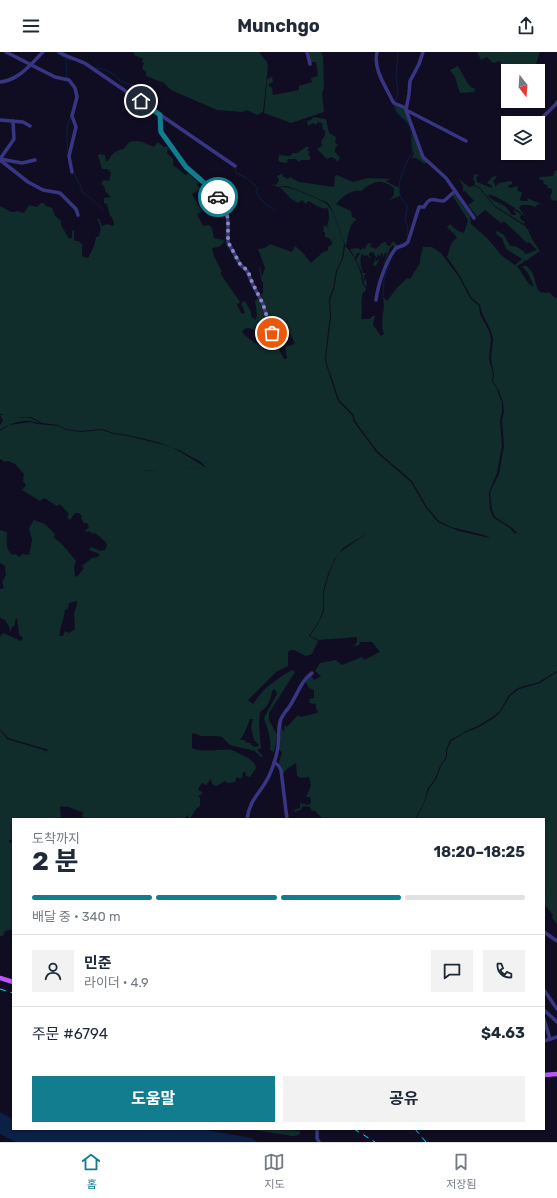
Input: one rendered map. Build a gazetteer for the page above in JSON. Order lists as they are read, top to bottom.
{
  "north": "bottom",
  "page": {
    "header": "Munchgo",
    "heading": ["2 분", "도착까지", "18:20–18:25"],
    "panel": [
      "민준",
      "라이더 · 4.9",
      "주문 #6794",
      "$4.63"
    ],
    "bar": "배달 중 · 340 m",
    "buttons": ["도움말", "공유"],
    "tabs": ["홈", "지도", "저장됨"]
  }
}
